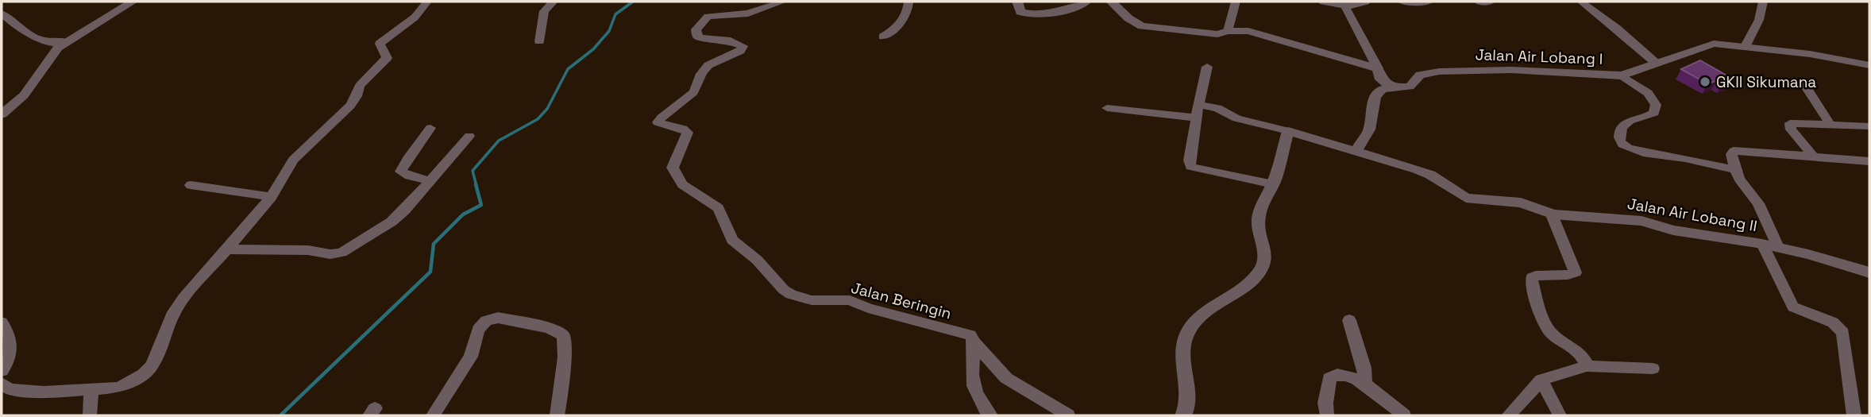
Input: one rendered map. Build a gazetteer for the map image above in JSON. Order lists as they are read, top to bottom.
{
  "streets": {
    "street": ["Jalan Air Lobang I", "Jalan Air Lobang II", "Jalan Beringin"]
  },
  "crossings": [
    ["Jalan Air Lobang I", "Jalan Air Lobang II"]
  ],
  "places": ["GKII Sikumana"]
}
